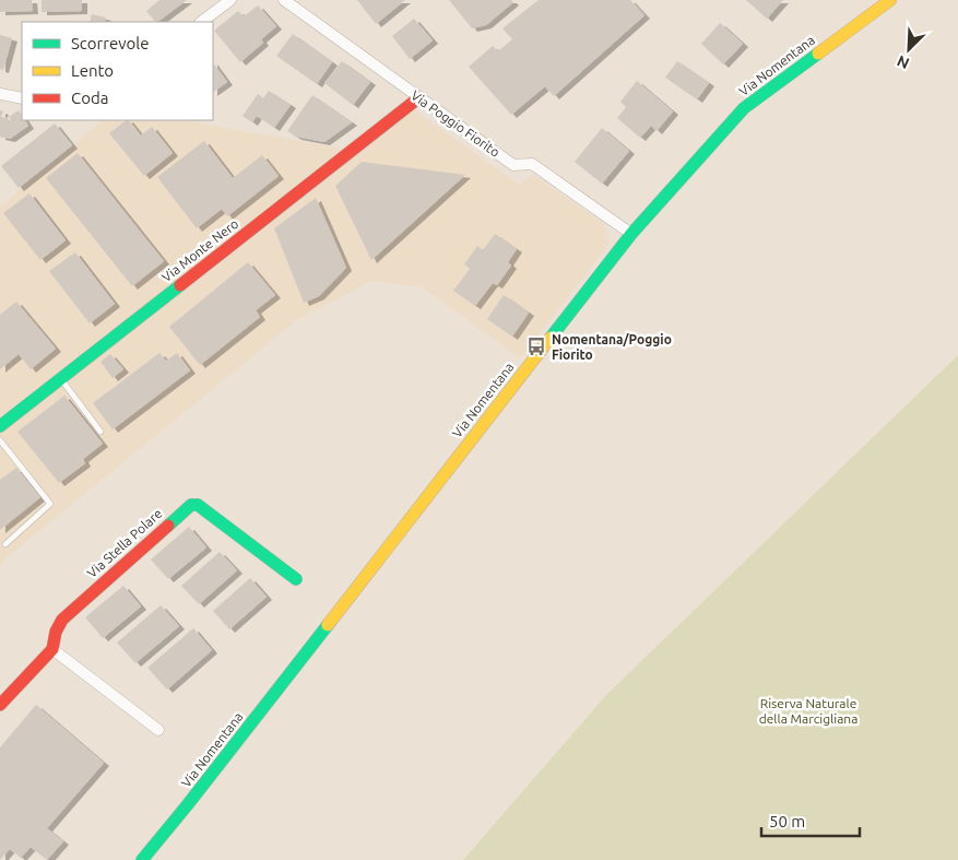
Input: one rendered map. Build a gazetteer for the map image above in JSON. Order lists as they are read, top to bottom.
{
  "streets": {
    "street": [
      "Via Nomentana",
      "Via Poggio Fiorito",
      "Via Monte Nero",
      "Via Stella Polare"
    ]
  },
  "crossings": [
    ["Via Nomentana", "Via Poggio Fiorito"],
    ["Via Poggio Fiorito", "Via Monte Nero"]
  ],
  "parks": ["Riserva Naturale della Marcigliana"],
  "places": {
    "bus stop": ["Nomentana/Poggio Fiorito"]
  },
  "legend": ["Scorrevole", "Lento", "Coda"],
  "scale_bar": "50 m",
  "north": "bottom left"
}
